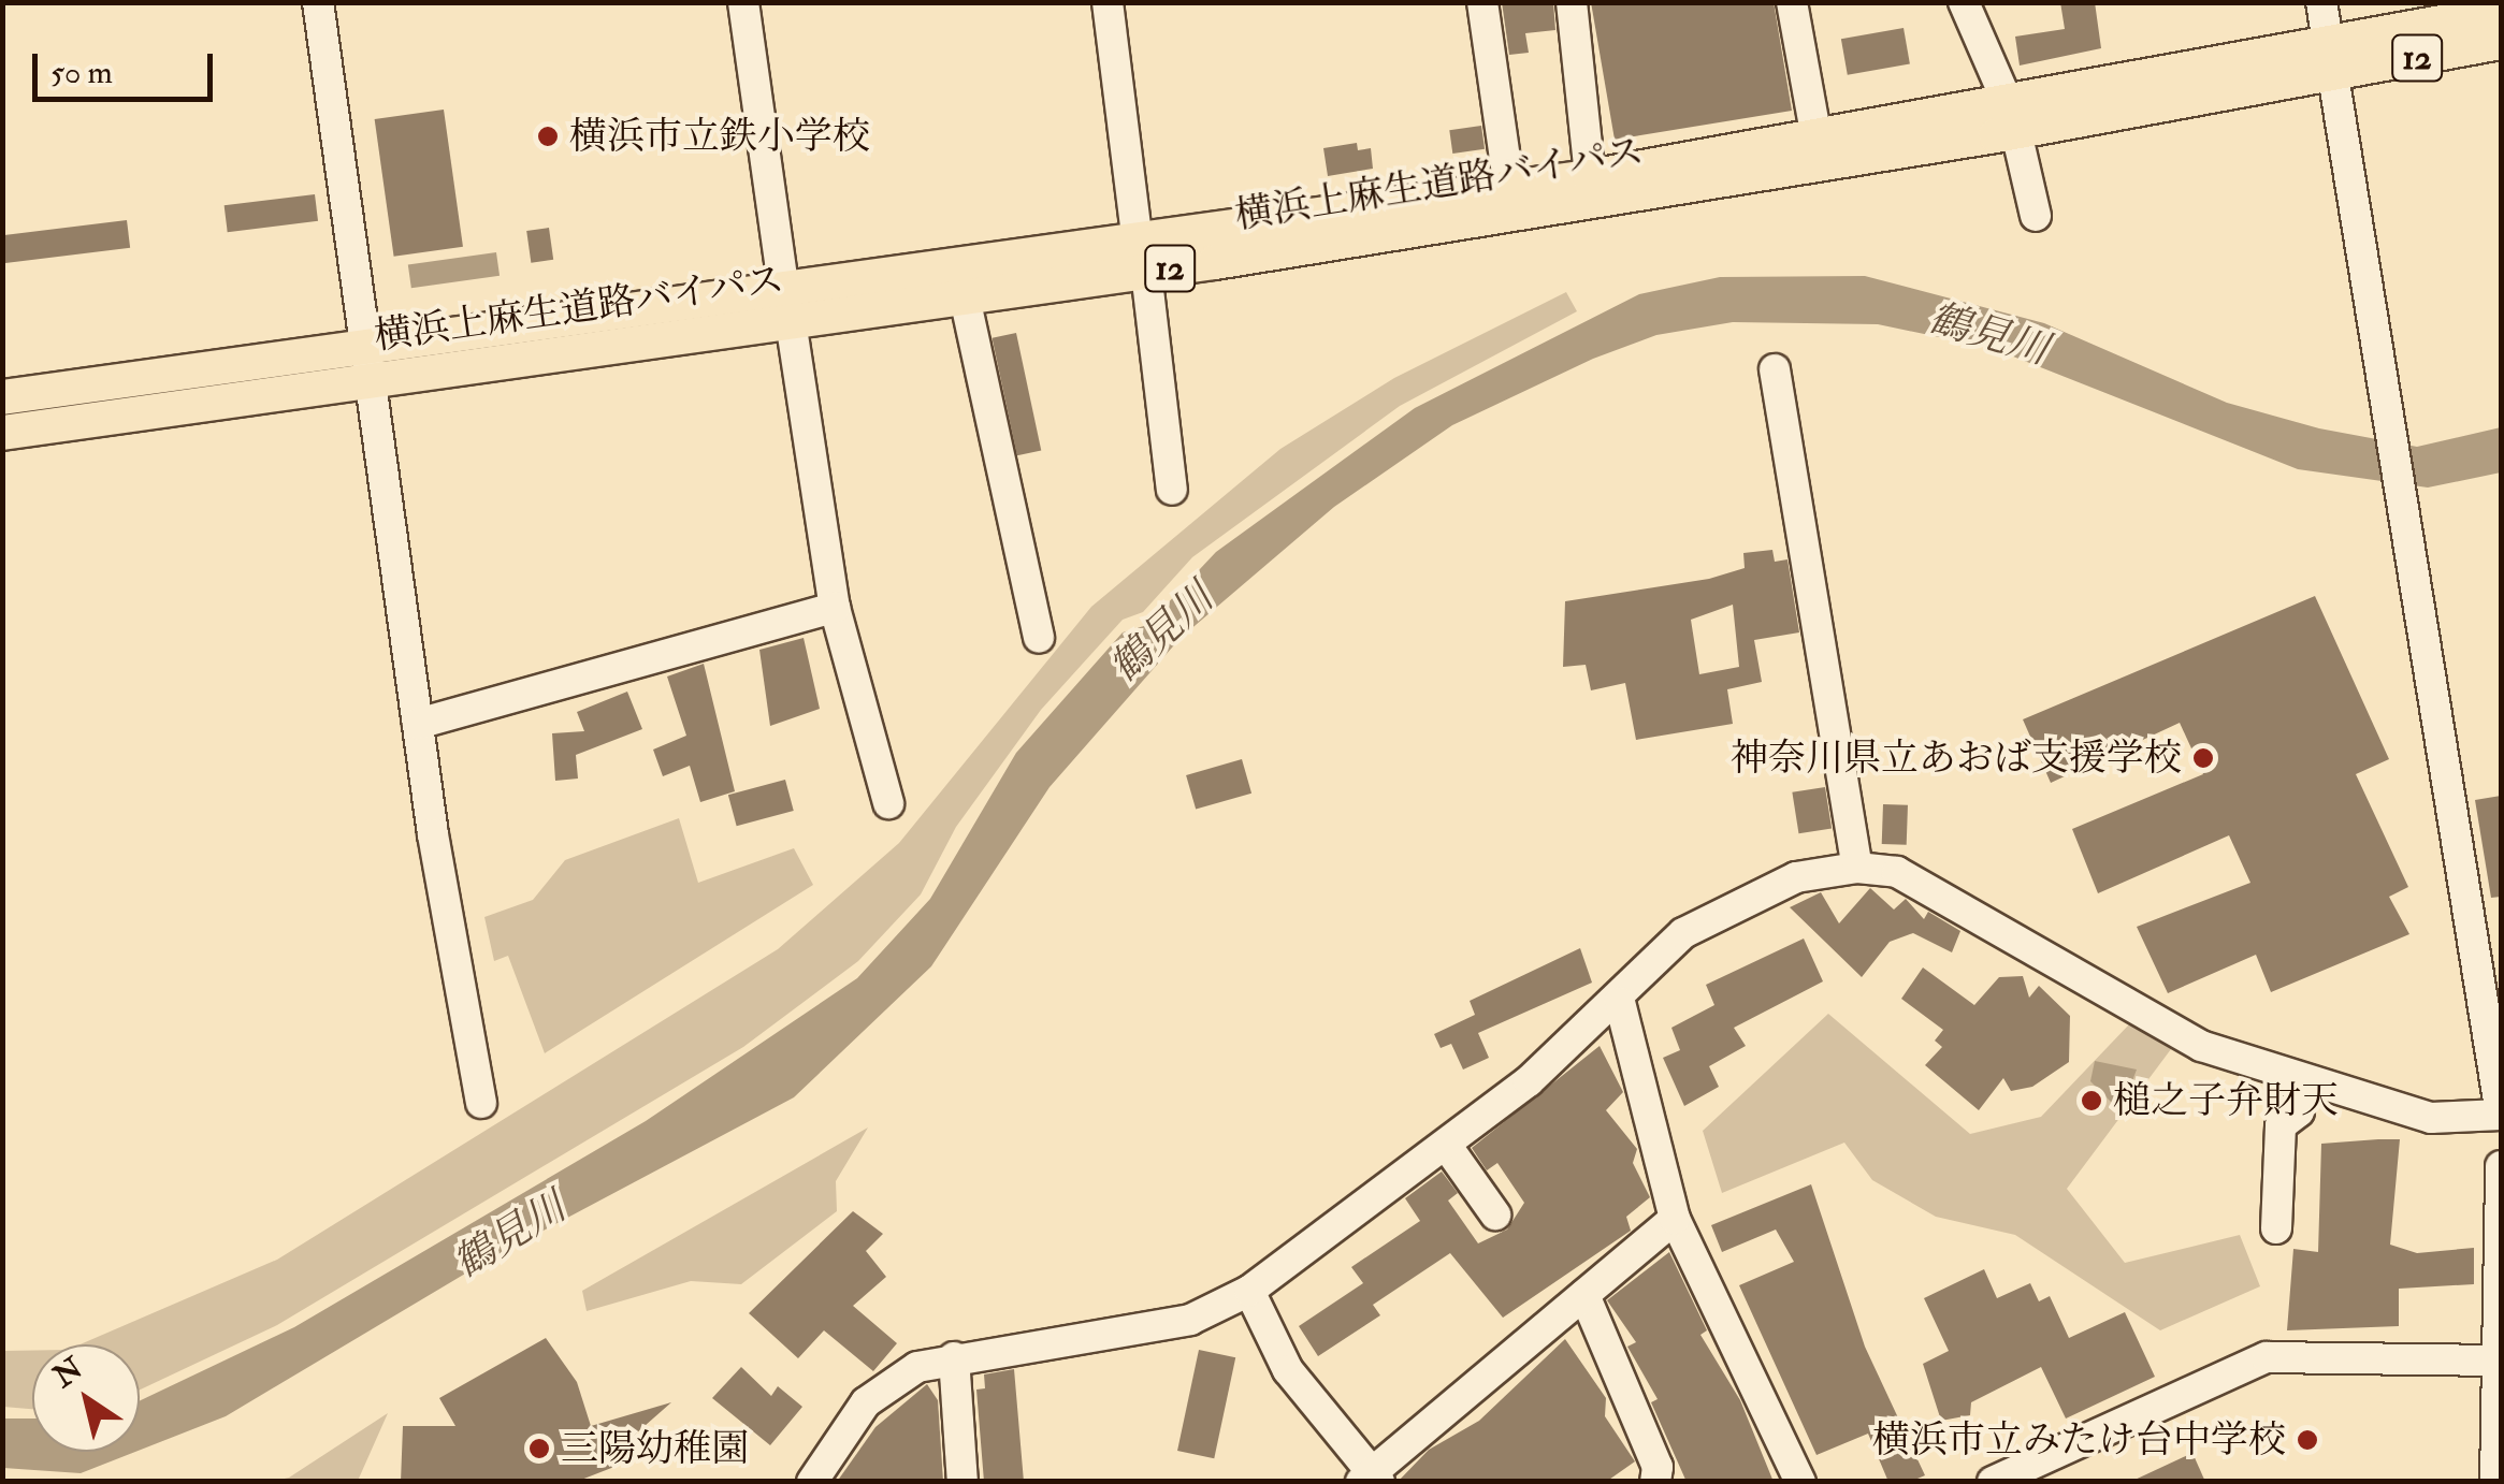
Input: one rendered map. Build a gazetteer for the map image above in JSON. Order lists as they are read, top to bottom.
{
  "streets": {
    "main road": ["12", "横浜上麻生道路バイパス"]
  },
  "water": ["鶴見川"],
  "places": [
    "横浜市立鉄小学校",
    "神奈川県立あおば支援学校",
    "槌之子弁財天",
    "横浜市立みたけ台中学校",
    "三陽幼稚園"
  ],
  "scale_bar": "50 m",
  "north": "top left"
}
